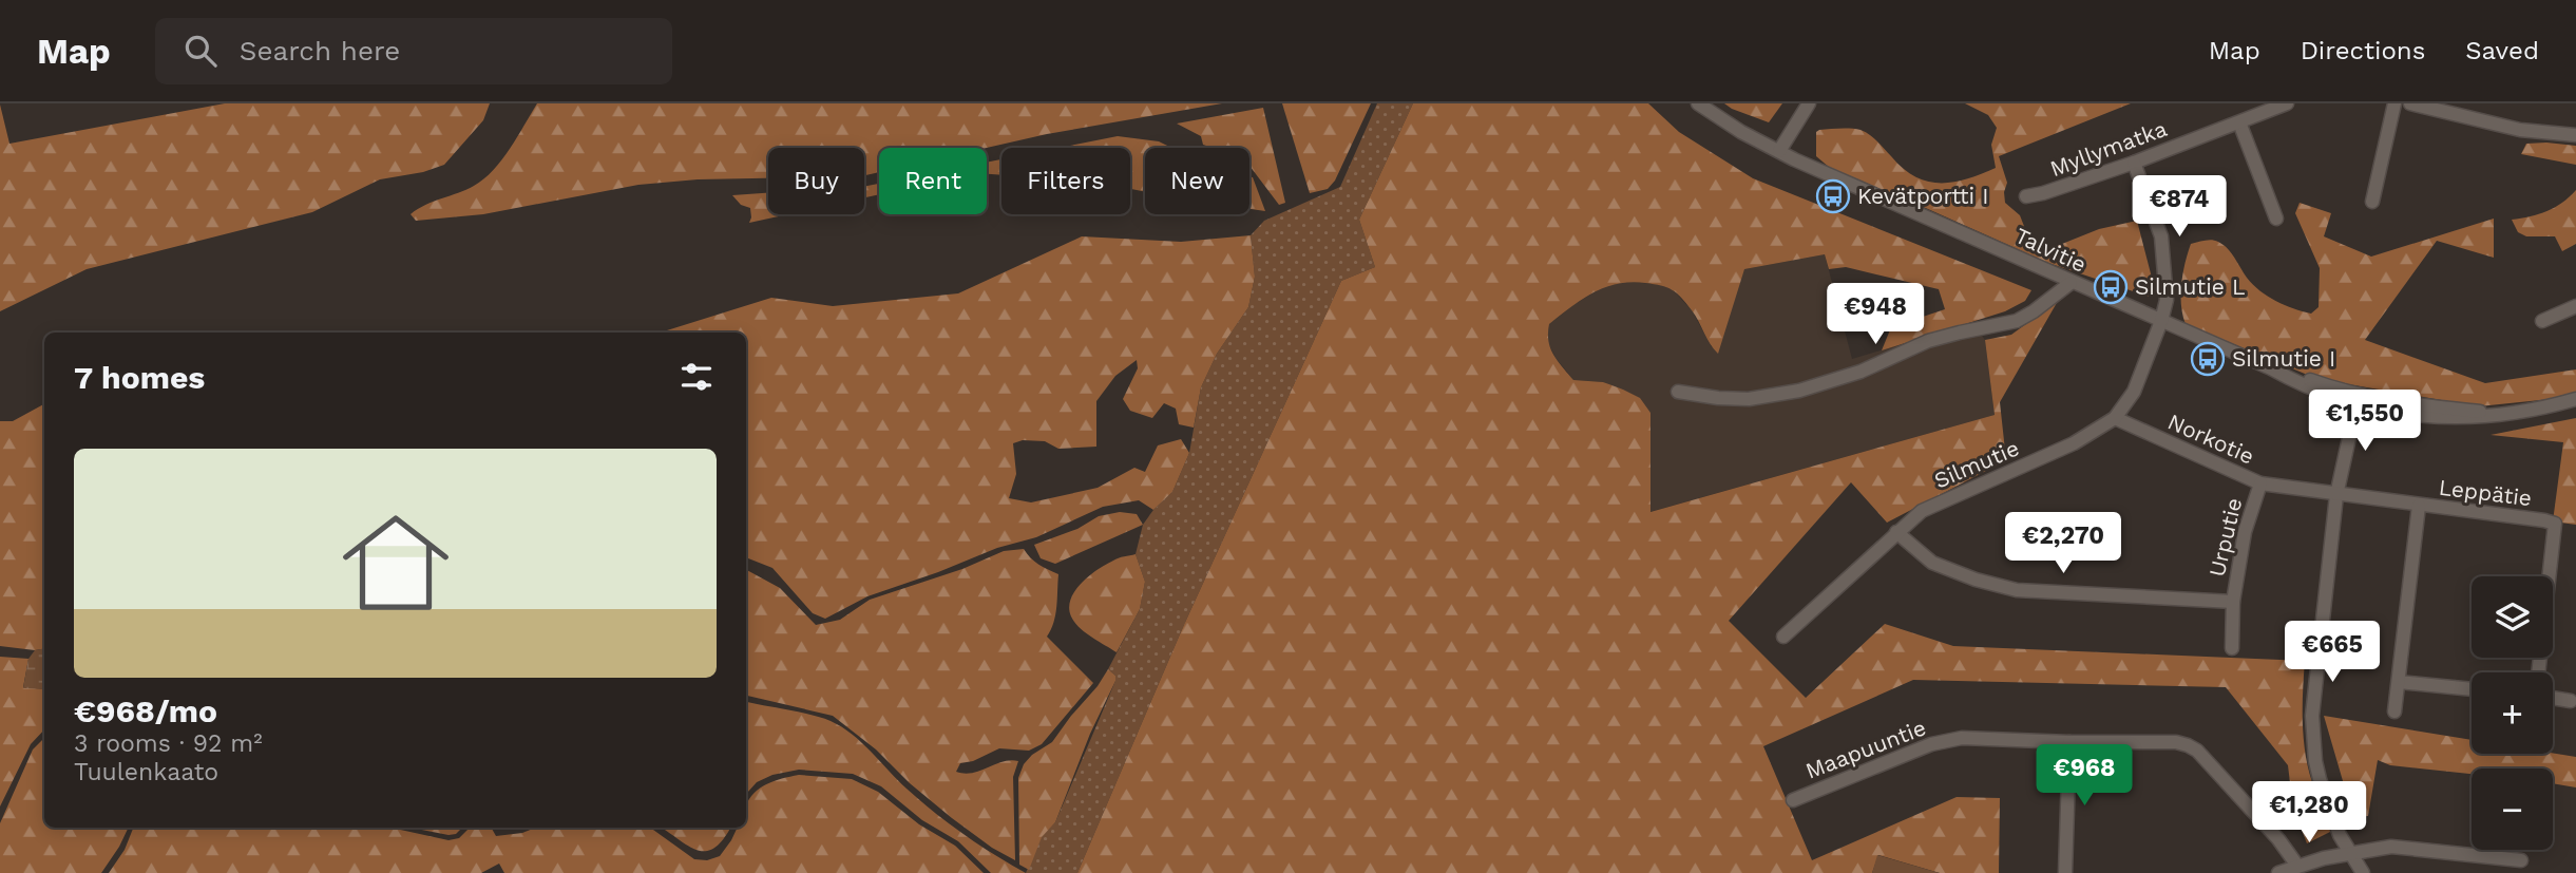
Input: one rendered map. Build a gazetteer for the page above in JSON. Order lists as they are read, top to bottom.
{
  "streets": {
    "street": [
      "Myllymatka",
      "Talvitie",
      "Norkotie",
      "Silmutie",
      "Leppätie",
      "Urputie",
      "Maapuuntie"
    ]
  },
  "crossings": [
    ["Myllymatka", "Silmutie"],
    ["Talvitie", "Silmutie"],
    ["Norkotie", "Silmutie"],
    ["Norkotie", "Leppätie"],
    ["Norkotie", "Urputie"],
    ["Silmutie", "Urputie"]
  ],
  "places": {
    "bus stop": ["Kevätportti I", "Silmutie L", "Silmutie I"]
  },
  "page": {
    "header": "Map",
    "search": "Search here",
    "nav": ["Map", "Directions", "Saved"],
    "chip": [
      "Buy",
      "Rent",
      "Filters",
      "New"
    ],
    "price": [
      "€874",
      "€948",
      "€1,550",
      "€2,270",
      "€665",
      "€968",
      "€1,280"
    ],
    "heading": "7 homes",
    "list": [
      {
        "name": "€968/mo",
        "note": "3 rooms · 92 m² · Tuulenkaato"
      }
    ],
    "map_buttons": ["+", "−"]
  }
}
